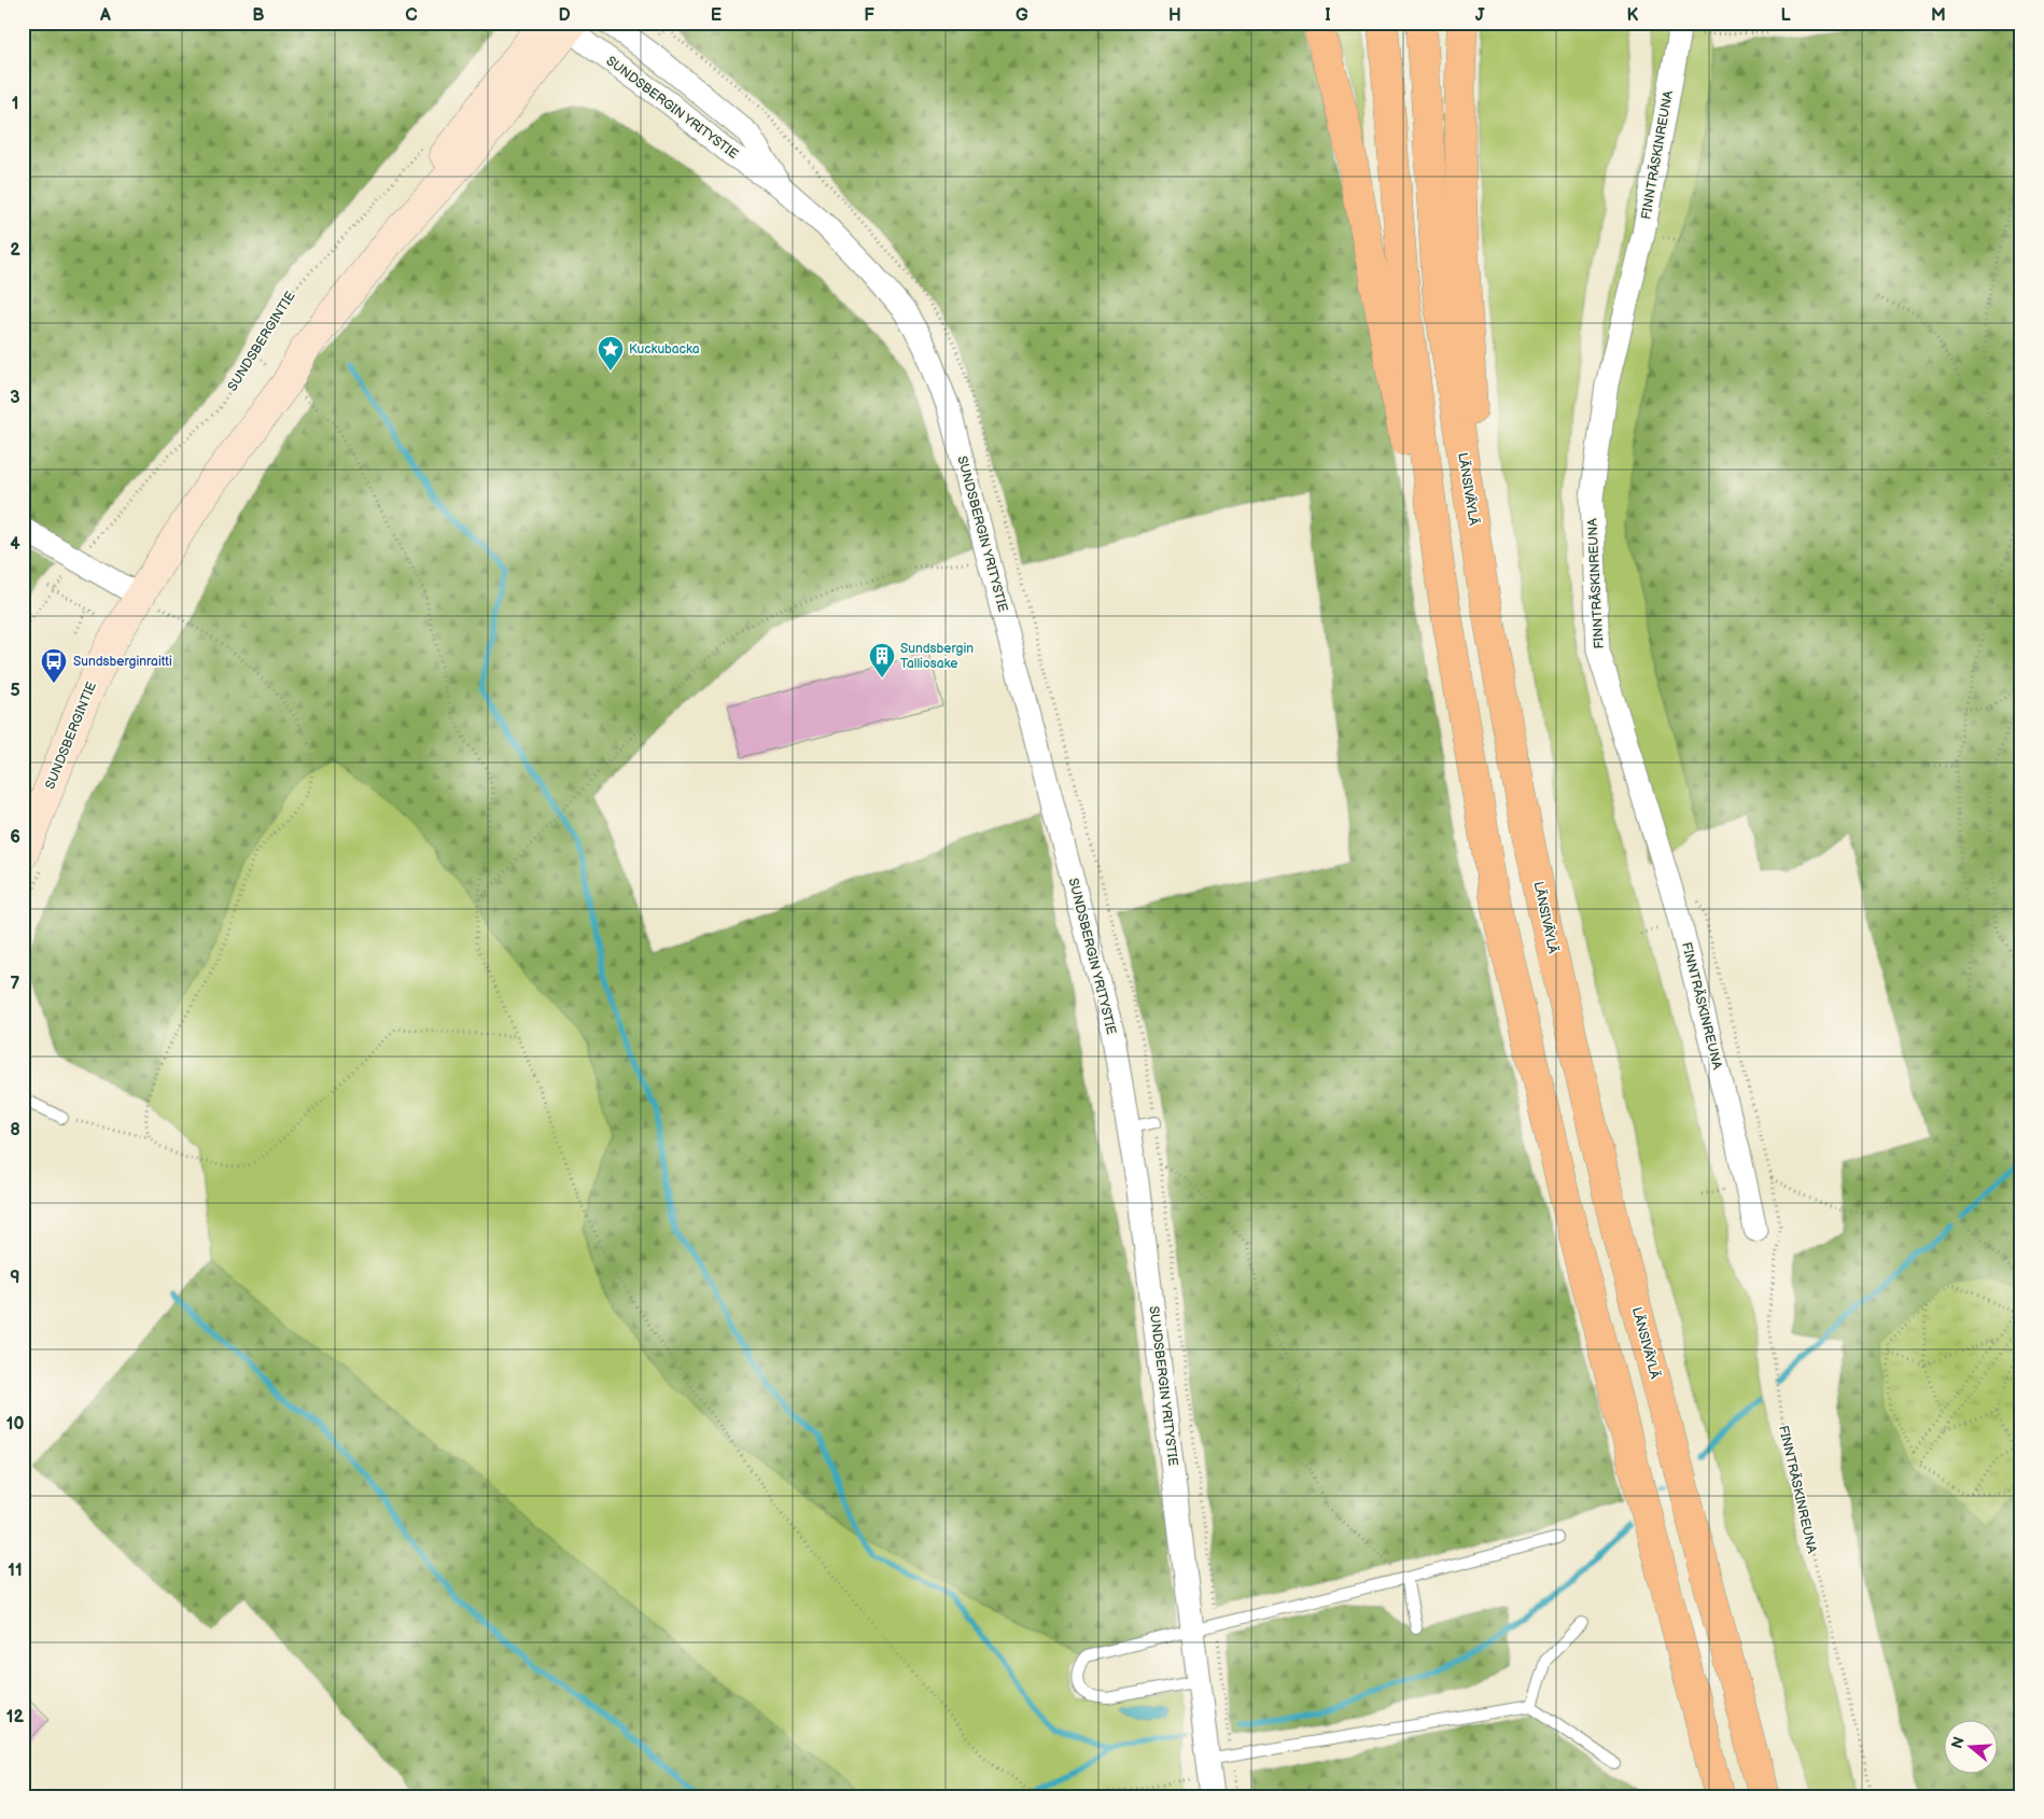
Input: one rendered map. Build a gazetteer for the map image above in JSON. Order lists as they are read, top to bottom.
{
  "streets": {
    "highway": ["LÄNSIVÄYLÄ"],
    "main road": ["SUNDSBERGINTIE"],
    "street": ["SUNDSBERGIN YRITYSTIE", "FINNTRÄSKINREUNA"]
  },
  "crossings": [
    ["SUNDSBERGIN YRITYSTIE", "SUNDSBERGINTIE"]
  ],
  "places": {
    "place": ["Kuckubacka"],
    "building": ["Sundsbergin Talliosake"],
    "bus stop": ["Sundsberginraitti"]
  },
  "north": "left",
  "grid": {
    "columns": [
      "A",
      "B",
      "C",
      "D",
      "E",
      "F",
      "G",
      "H",
      "I",
      "J",
      "K",
      "L",
      "M"
    ],
    "rows": [
      "1",
      "2",
      "3",
      "4",
      "5",
      "6",
      "7",
      "8",
      "9",
      "10",
      "11",
      "12"
    ]
  }
}
